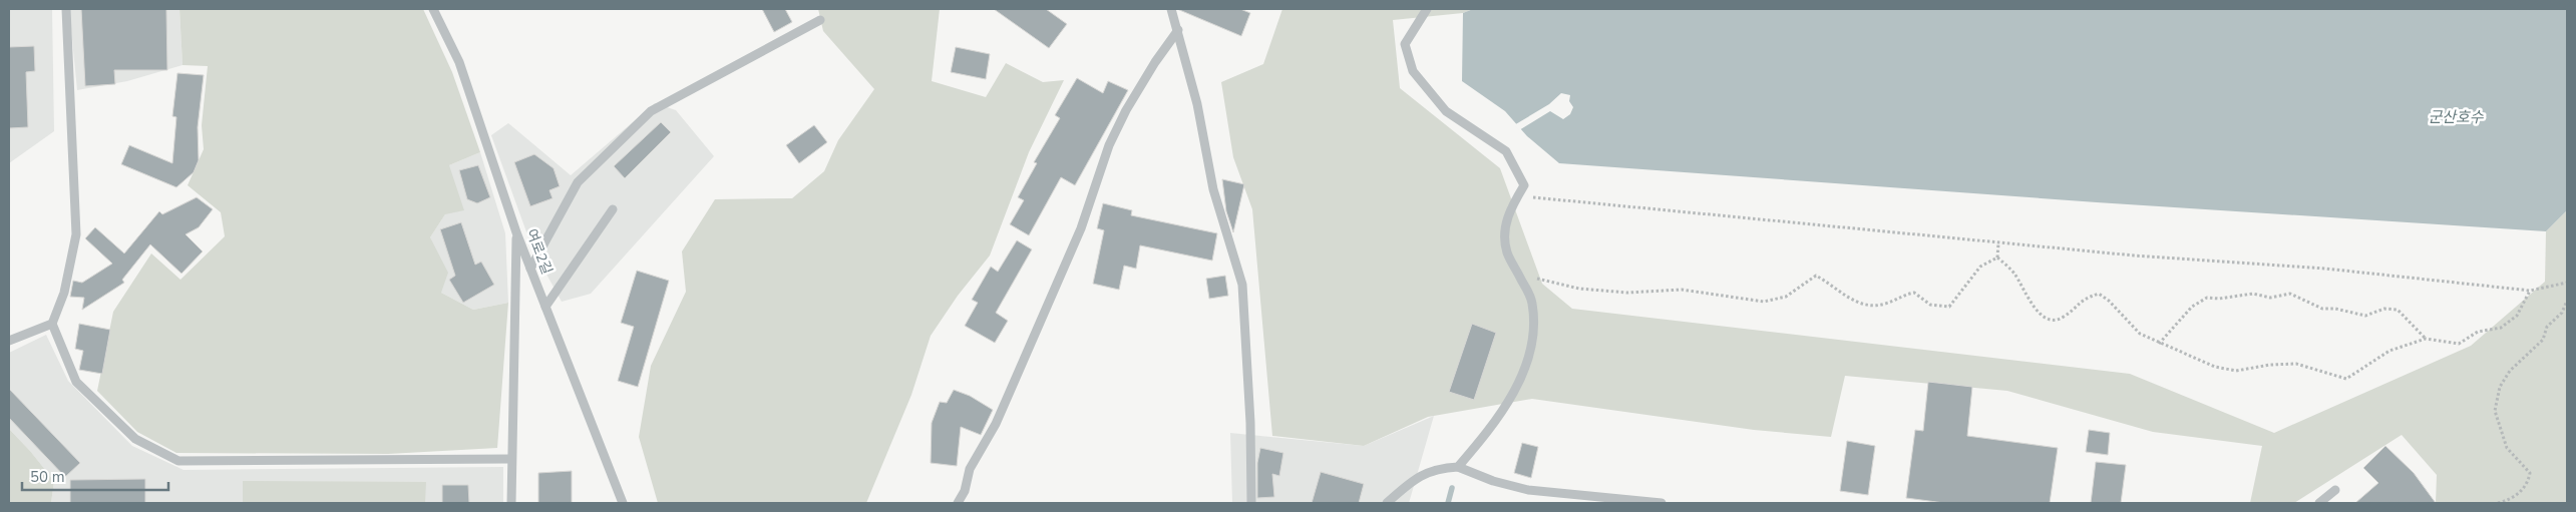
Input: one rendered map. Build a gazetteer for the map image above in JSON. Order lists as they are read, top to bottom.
{
  "streets": {
    "street": ["여로2길"]
  },
  "water": ["군산호수"],
  "scale_bar": "50 m"
}
